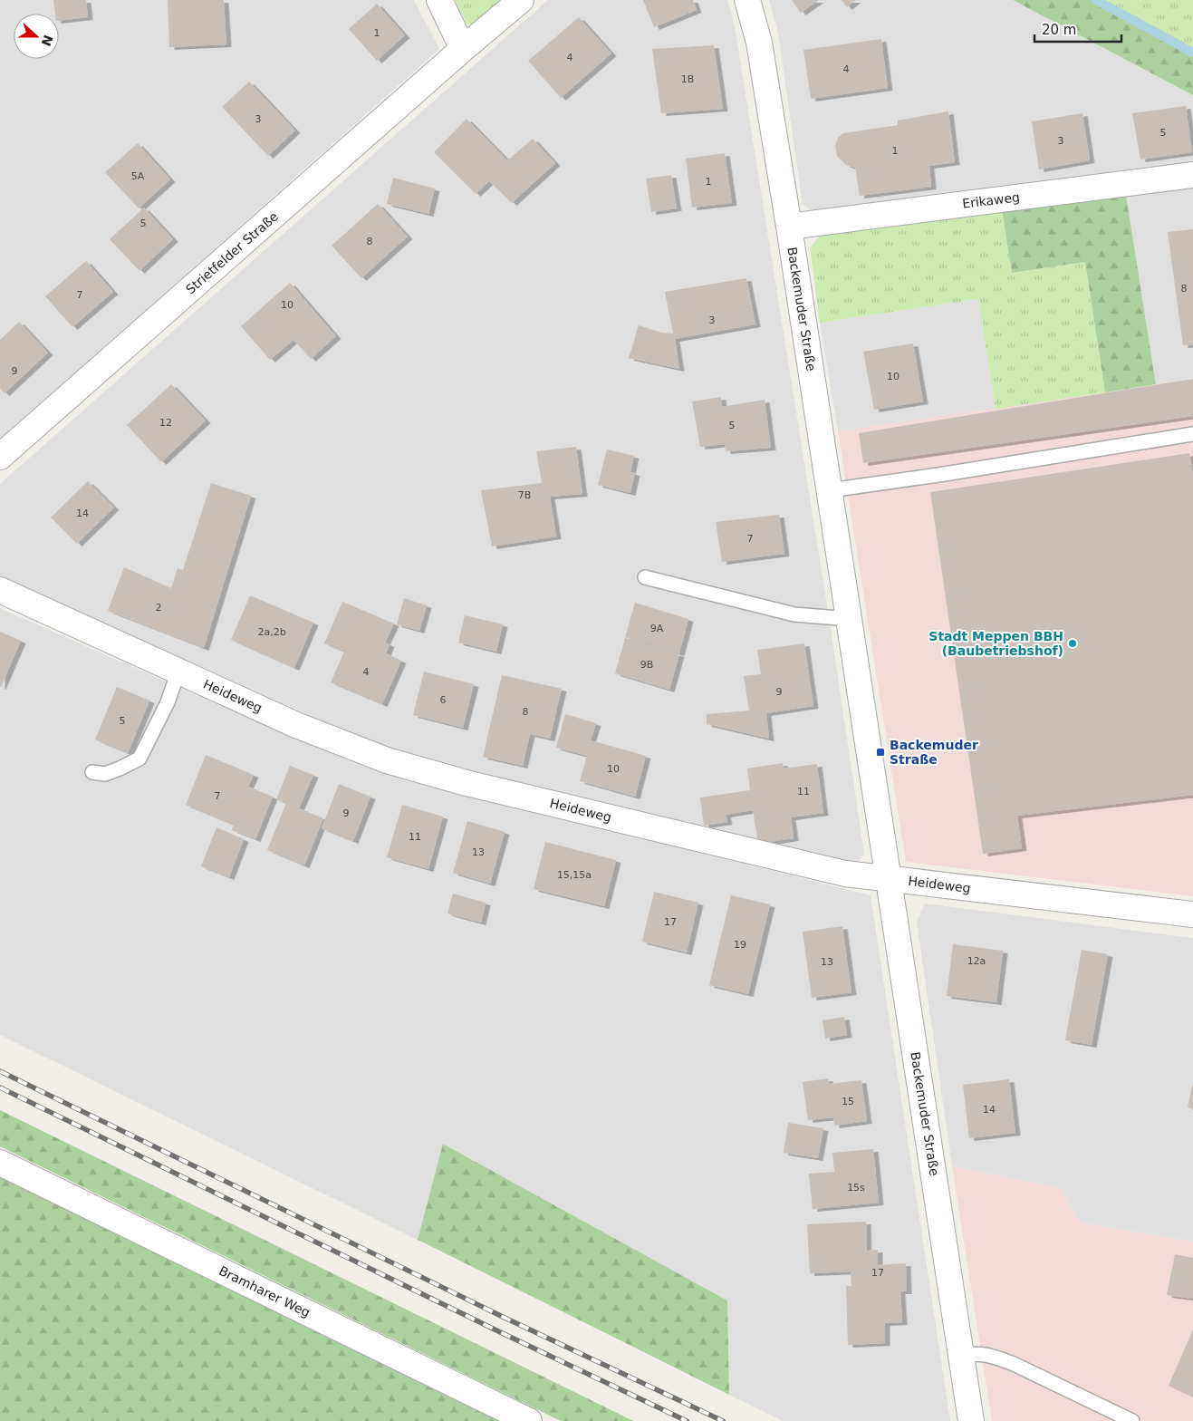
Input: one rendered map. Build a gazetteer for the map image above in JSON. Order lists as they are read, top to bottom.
{
  "streets": {
    "street": [
      "Erikaweg",
      "Strietfelder Straße",
      "Backemuder Straße",
      "Heideweg",
      "Bramharer Weg"
    ]
  },
  "crossings": [
    ["Erikaweg", "Backemuder Straße"],
    ["Backemuder Straße", "Heideweg"]
  ],
  "places": {
    "other": ["Stadt Meppen BBH (Baubetriebshof)"],
    "transit": ["Backemuder Straße"]
  },
  "house_numbers": [
    "1",
    "4",
    "4",
    "1B",
    "3",
    "5",
    "3",
    "1",
    "5A",
    "1",
    "5",
    "8",
    "8",
    "7",
    "10",
    "3",
    "9",
    "10",
    "12",
    "5",
    "7B",
    "14",
    "7",
    "2",
    "9A",
    "2a,2b",
    "9B",
    "4",
    "9",
    "6",
    "8",
    "5",
    "10",
    "11",
    "7",
    "9",
    "11",
    "13",
    "15,15a",
    "17",
    "19",
    "12a",
    "13",
    "15",
    "14",
    "15s",
    "17"
  ],
  "scale_bar": "20 m",
  "north": "right"
}
